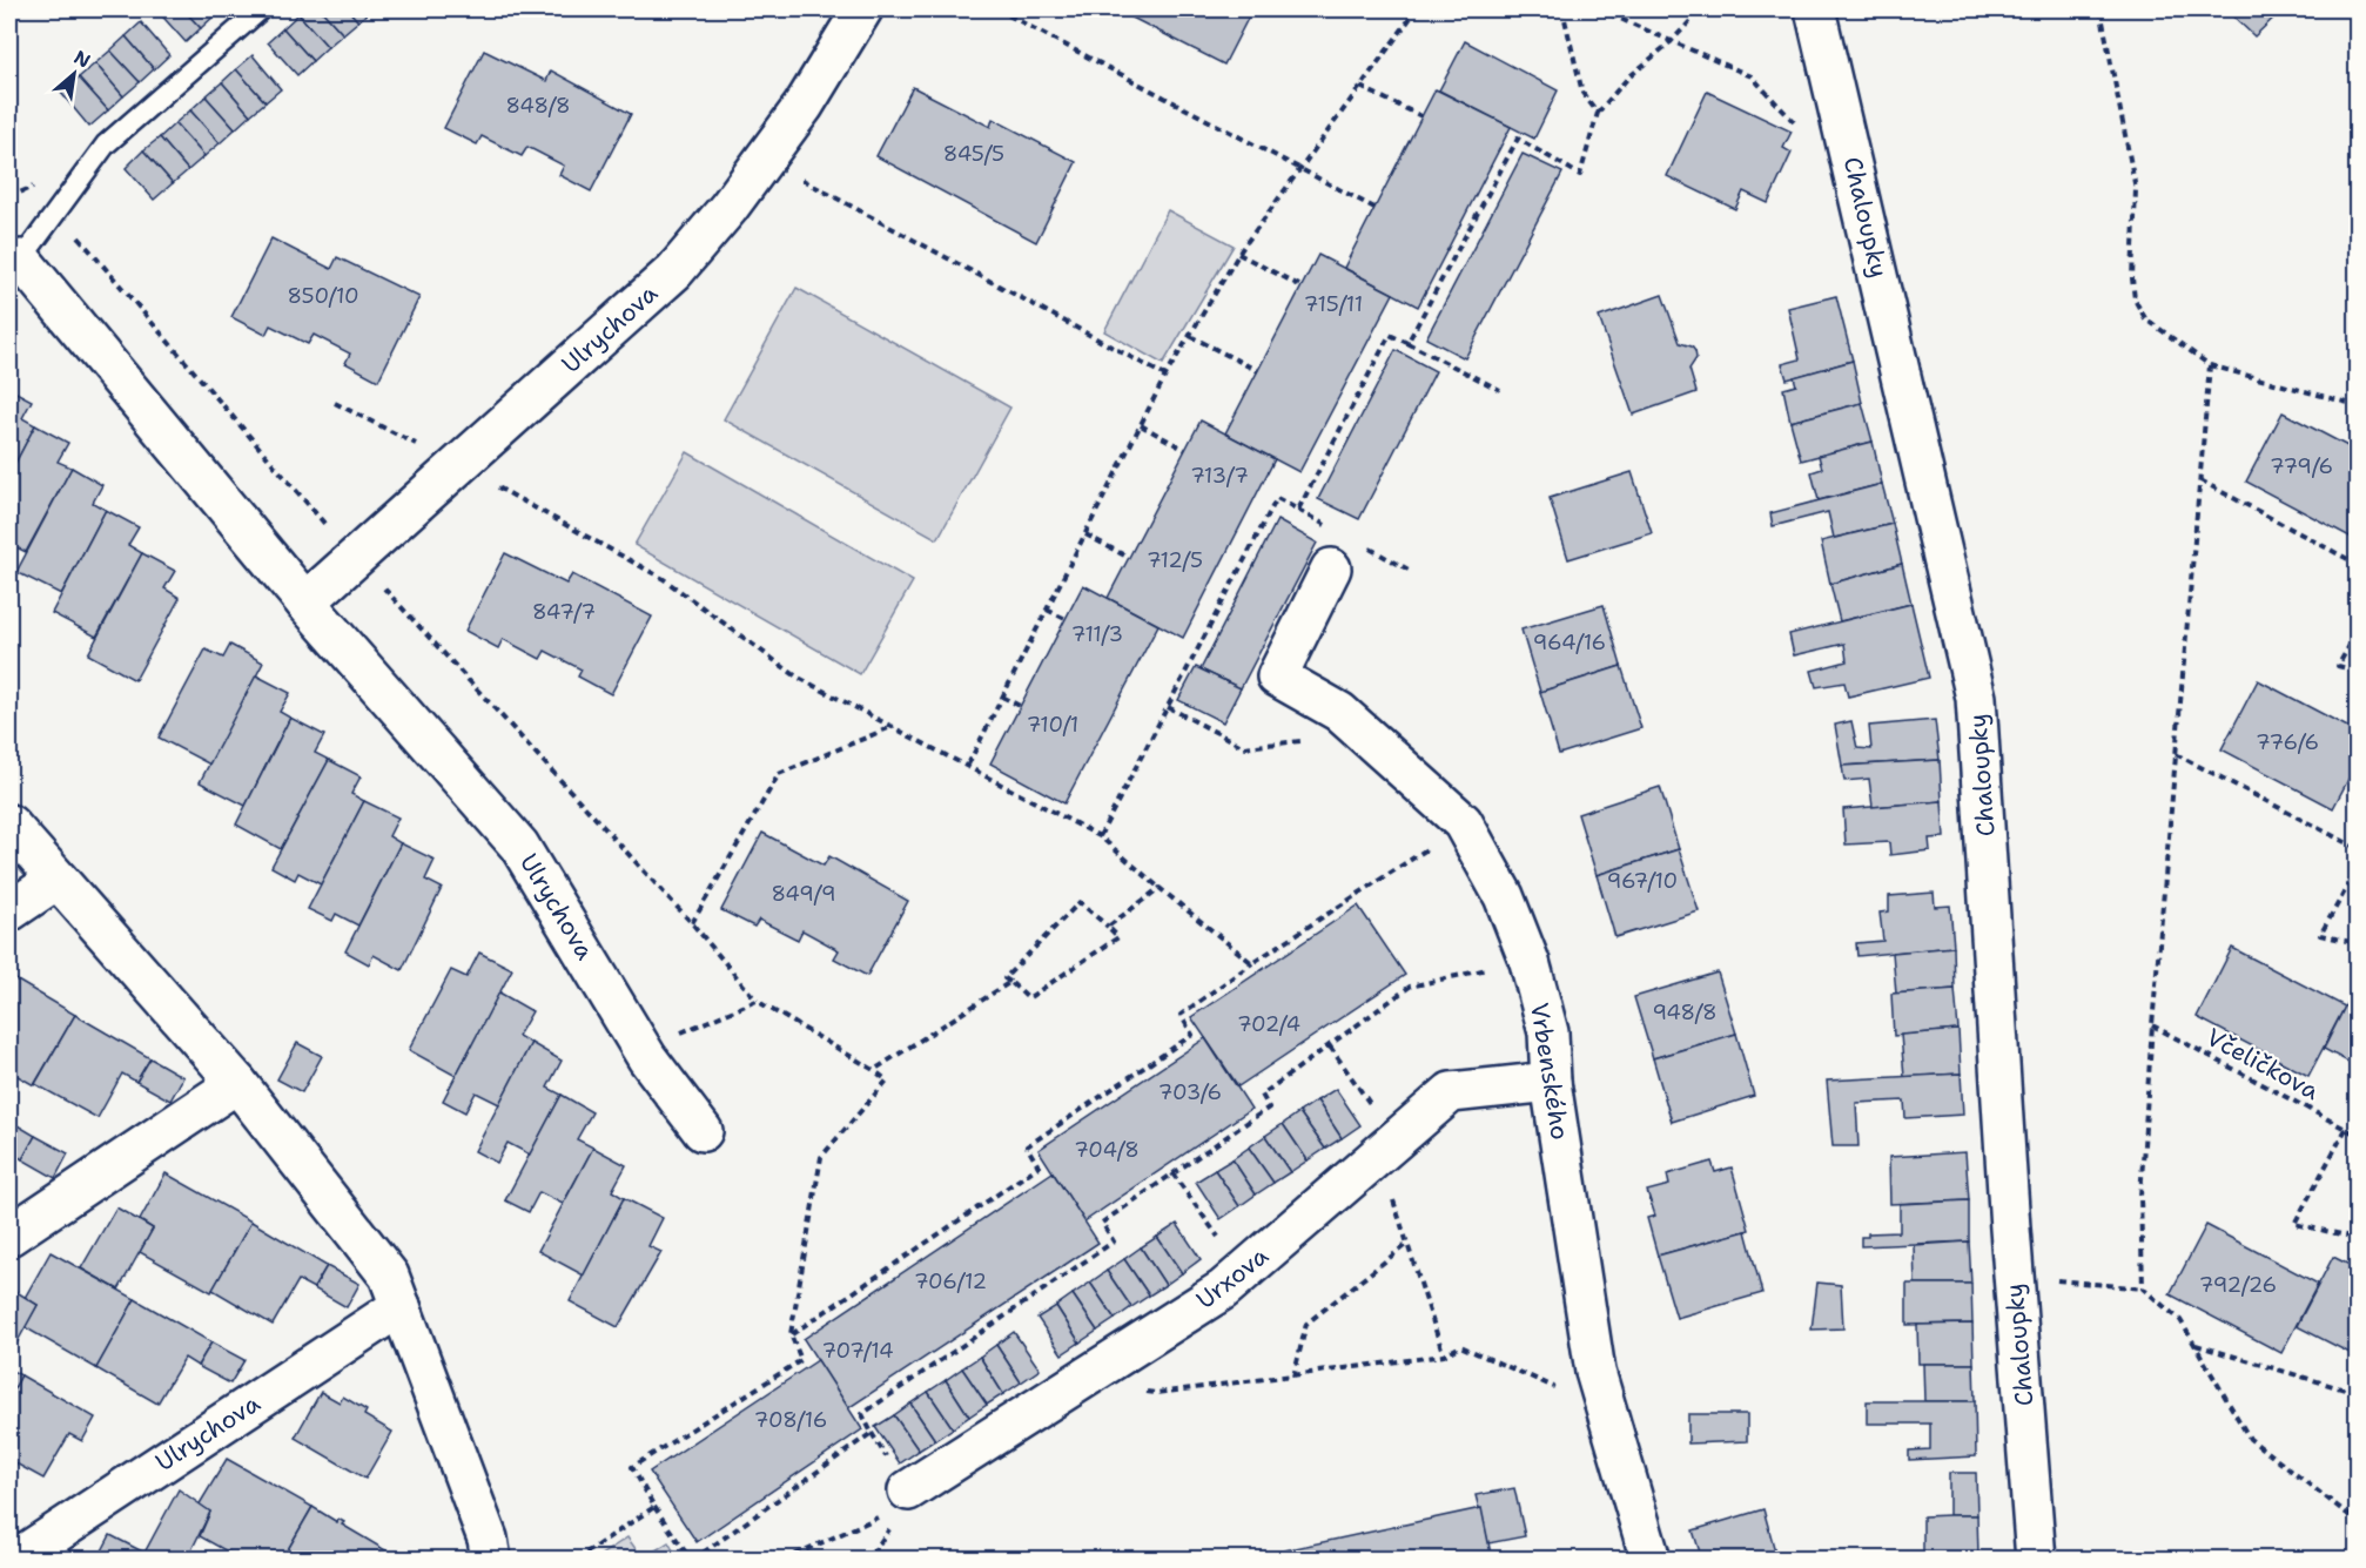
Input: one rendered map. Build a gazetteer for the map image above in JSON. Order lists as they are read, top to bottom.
{
  "streets": {
    "street": [
      "Chaloupky",
      "Ulrychova",
      "Vrbenského",
      "Urxova"
    ],
    "path": ["Včeličkova"]
  },
  "crossings": [
    ["Vrbenského", "Urxova"]
  ],
  "house_numbers": [
    "848/8",
    "845/5",
    "850/10",
    "715/11",
    "779/6",
    "713/7",
    "712/5",
    "847/7",
    "711/3",
    "964/16",
    "710/1",
    "776/6",
    "967/10",
    "849/9",
    "948/8",
    "702/4",
    "703/6",
    "704/8",
    "706/12",
    "792/26",
    "707/14",
    "708/16"
  ],
  "north": "top right"
}
